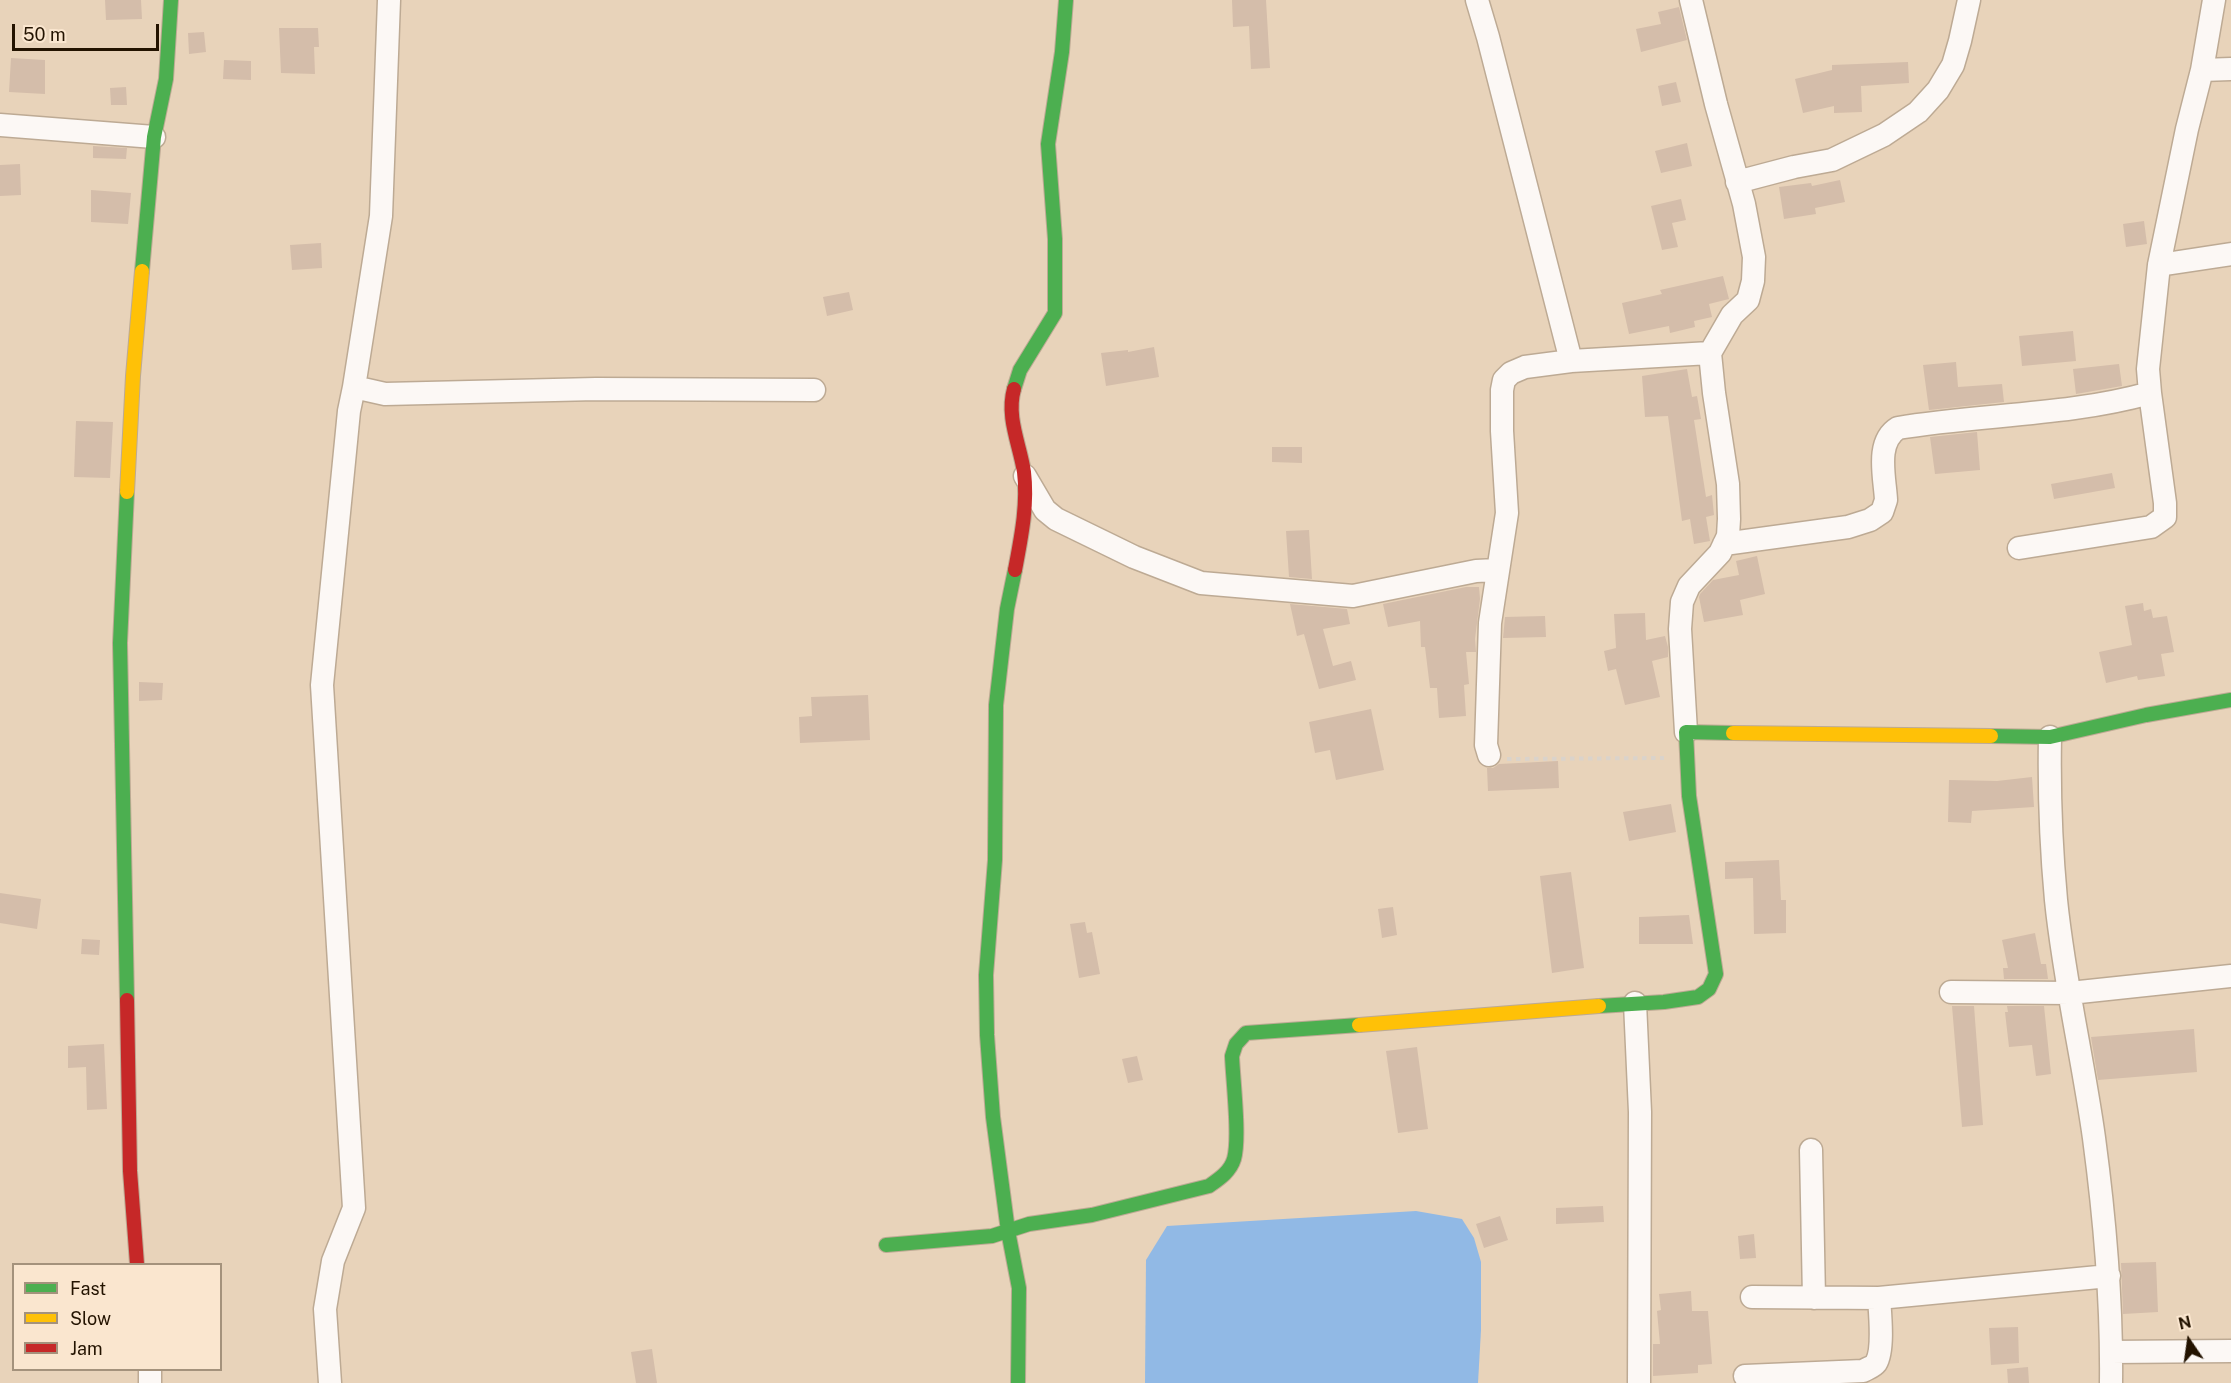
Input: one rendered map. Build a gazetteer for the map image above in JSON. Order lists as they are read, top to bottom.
{
  "legend": ["Fast", "Slow", "Jam"],
  "scale_bar": "50 m",
  "north": "top"
}
